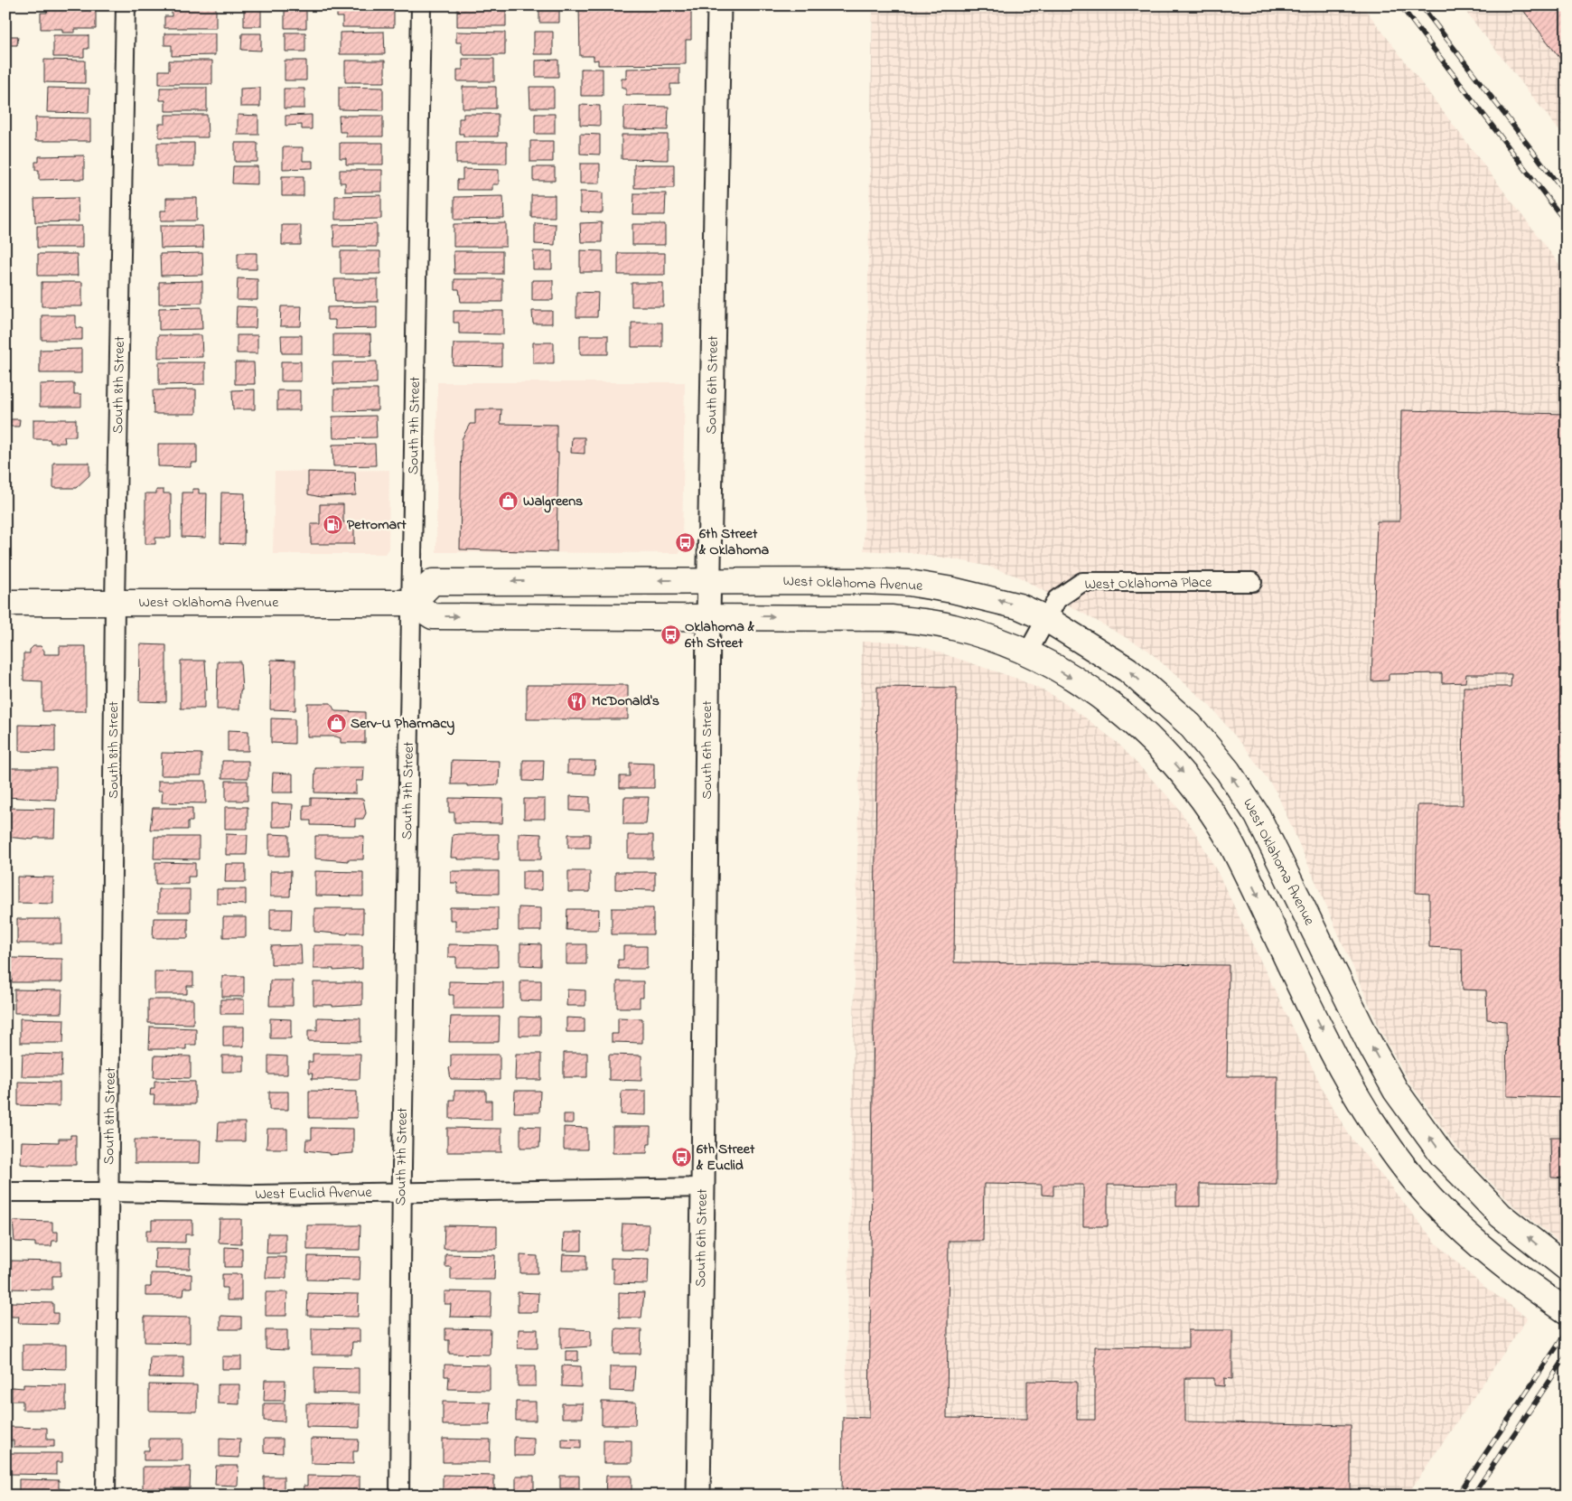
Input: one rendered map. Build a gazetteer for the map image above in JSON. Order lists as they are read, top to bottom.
{
  "streets": {
    "main road": ["West Oklahoma Avenue"],
    "street": [
      "South 8th Street",
      "South 6th Street",
      "South 7th Street",
      "West Oklahoma Place",
      "West Euclid Avenue"
    ]
  },
  "crossings": [
    ["South 8th Street", "West Oklahoma Avenue"],
    ["South 8th Street", "West Euclid Avenue"],
    ["South 6th Street", "West Oklahoma Avenue"],
    ["South 6th Street", "West Euclid Avenue"],
    ["South 7th Street", "West Oklahoma Avenue"],
    ["South 7th Street", "West Euclid Avenue"],
    ["West Oklahoma Avenue", "West Oklahoma Place"]
  ],
  "places": {
    "shop": ["Walgreens", "Serv-U Pharmacy"],
    "fuel station": ["Petromart"],
    "bus stop": ["6th Street & Oklahoma", "Oklahoma & 6th Street", "6th Street & Euclid"],
    "restaurant": ["McDonald's"]
  }
}
